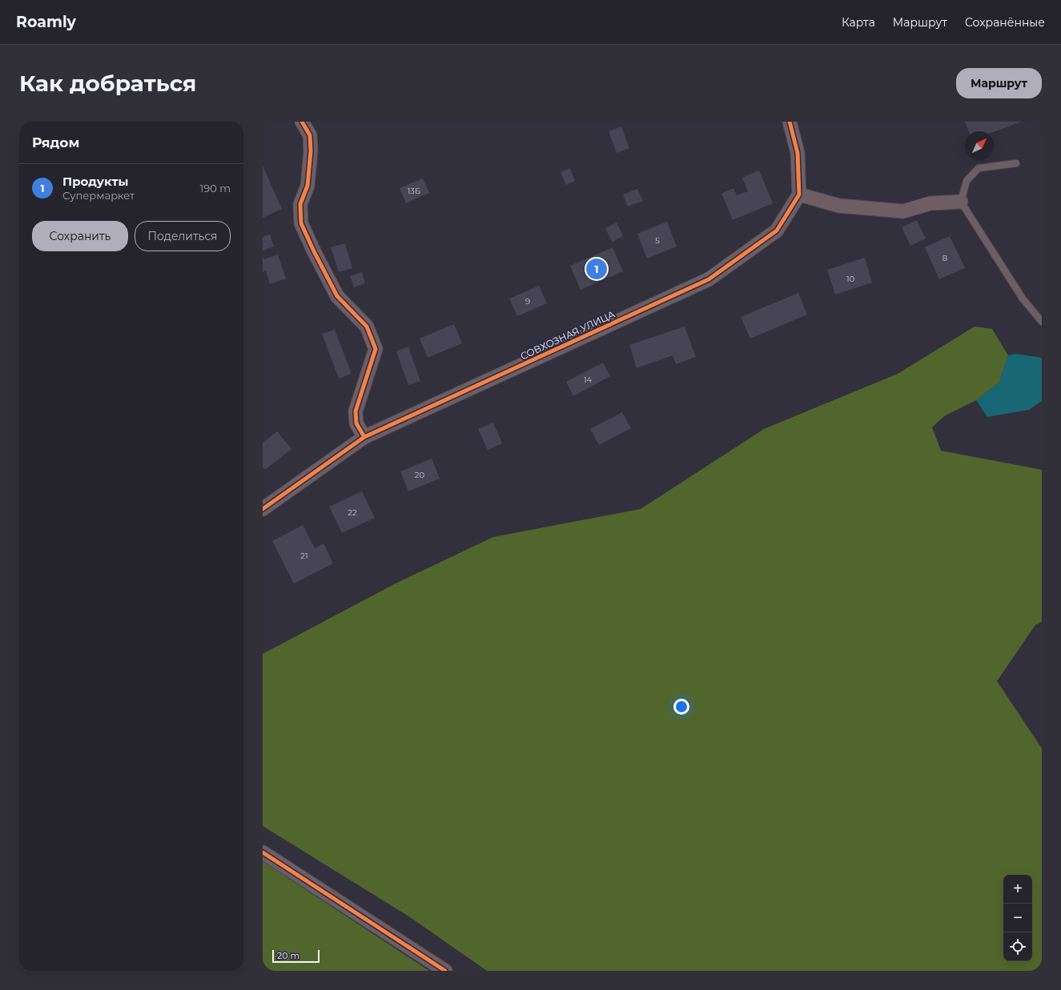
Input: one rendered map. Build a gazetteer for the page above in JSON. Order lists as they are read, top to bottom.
{
  "streets": {
    "street": ["СОВХОЗНАЯ УЛИЦА"]
  },
  "house_numbers": [
    "13Б",
    "5",
    "8",
    "10",
    "9",
    "14",
    "20",
    "22",
    "21"
  ],
  "scale_bar": "20 m",
  "north": "top right",
  "page": {
    "header": "Roamly",
    "nav": ["Карта", "Маршрут", "Сохранённые"],
    "buttons": [
      "Маршрут",
      ["Сохранить", "Поделиться"]
    ],
    "title": "Как добраться",
    "heading": "Рядом",
    "list": [
      {
        "mark": "1",
        "name": "Продукты",
        "note": "Супермаркет",
        "value": "190 m"
      }
    ],
    "pins": "1",
    "map_buttons": ["+", "−"],
    "scale": "20 m"
  }
}
